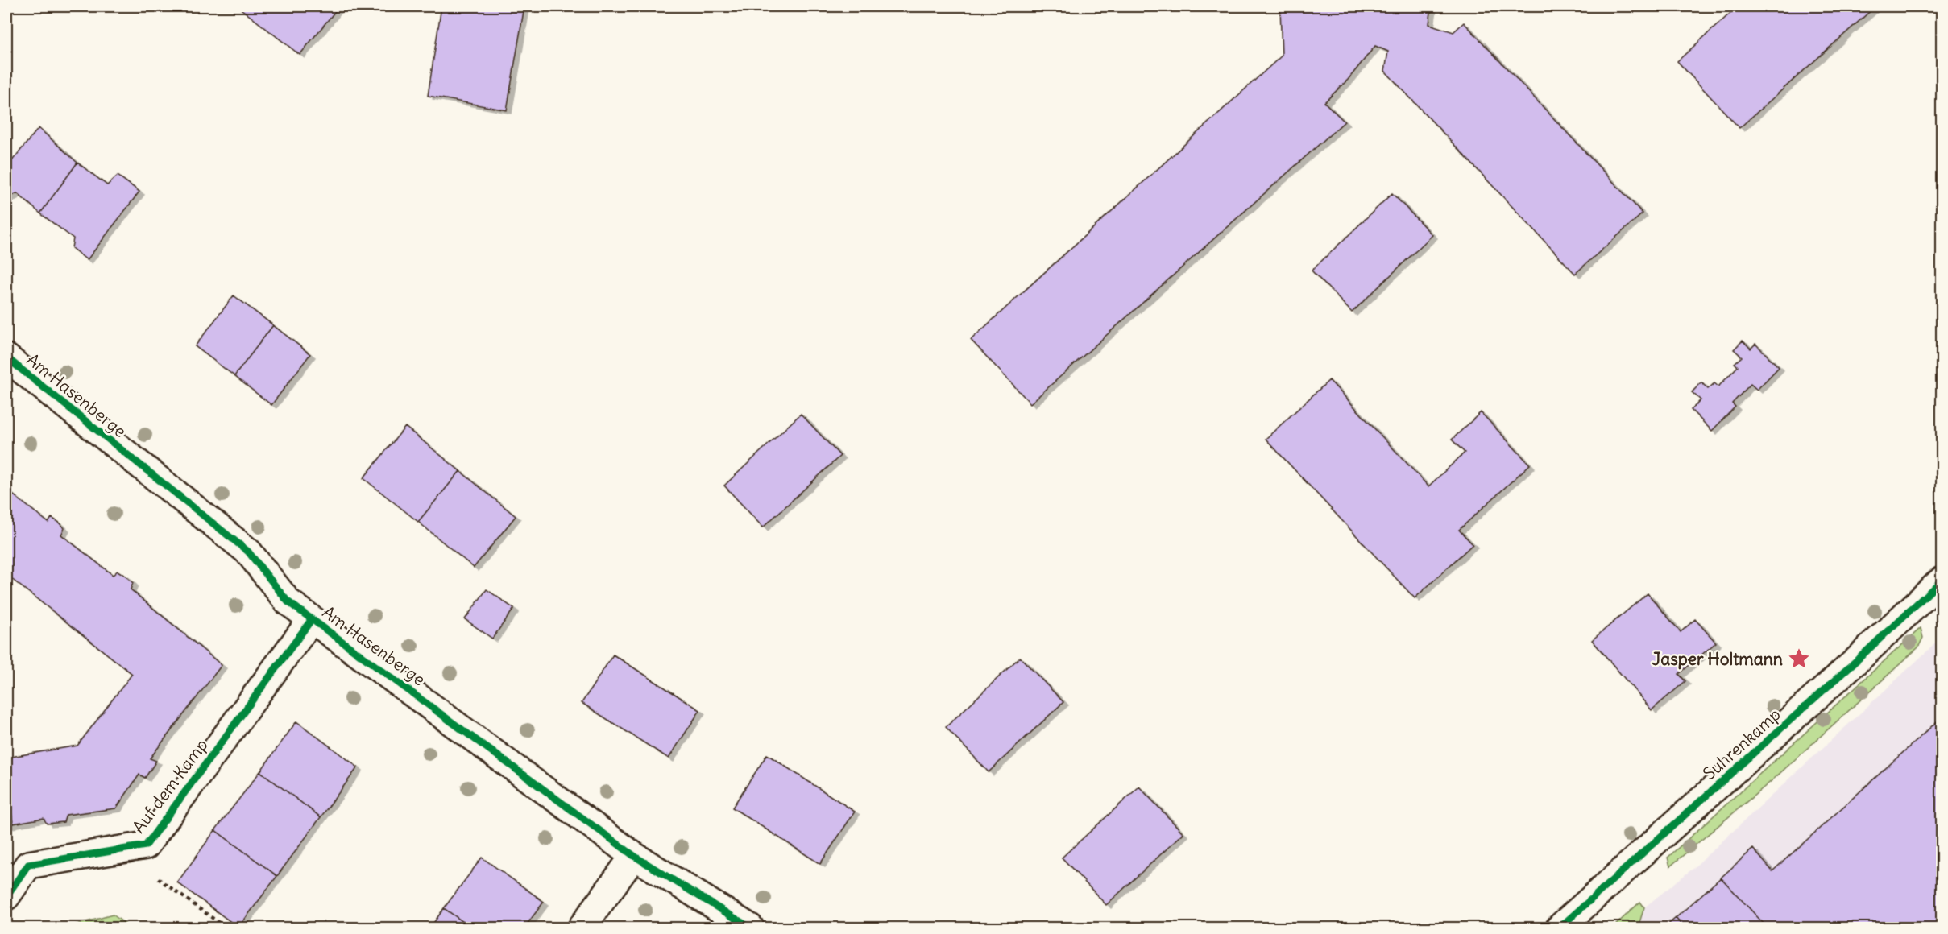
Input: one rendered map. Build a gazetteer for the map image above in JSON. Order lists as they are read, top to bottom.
{
  "streets": {
    "street": ["Am Hasenberge", "Suhrenkamp", "Auf dem Kamp"]
  },
  "crossings": [
    ["Am Hasenberge", "Auf dem Kamp"]
  ],
  "places": {
    "place": ["Jasper Holtmann"]
  }
}
